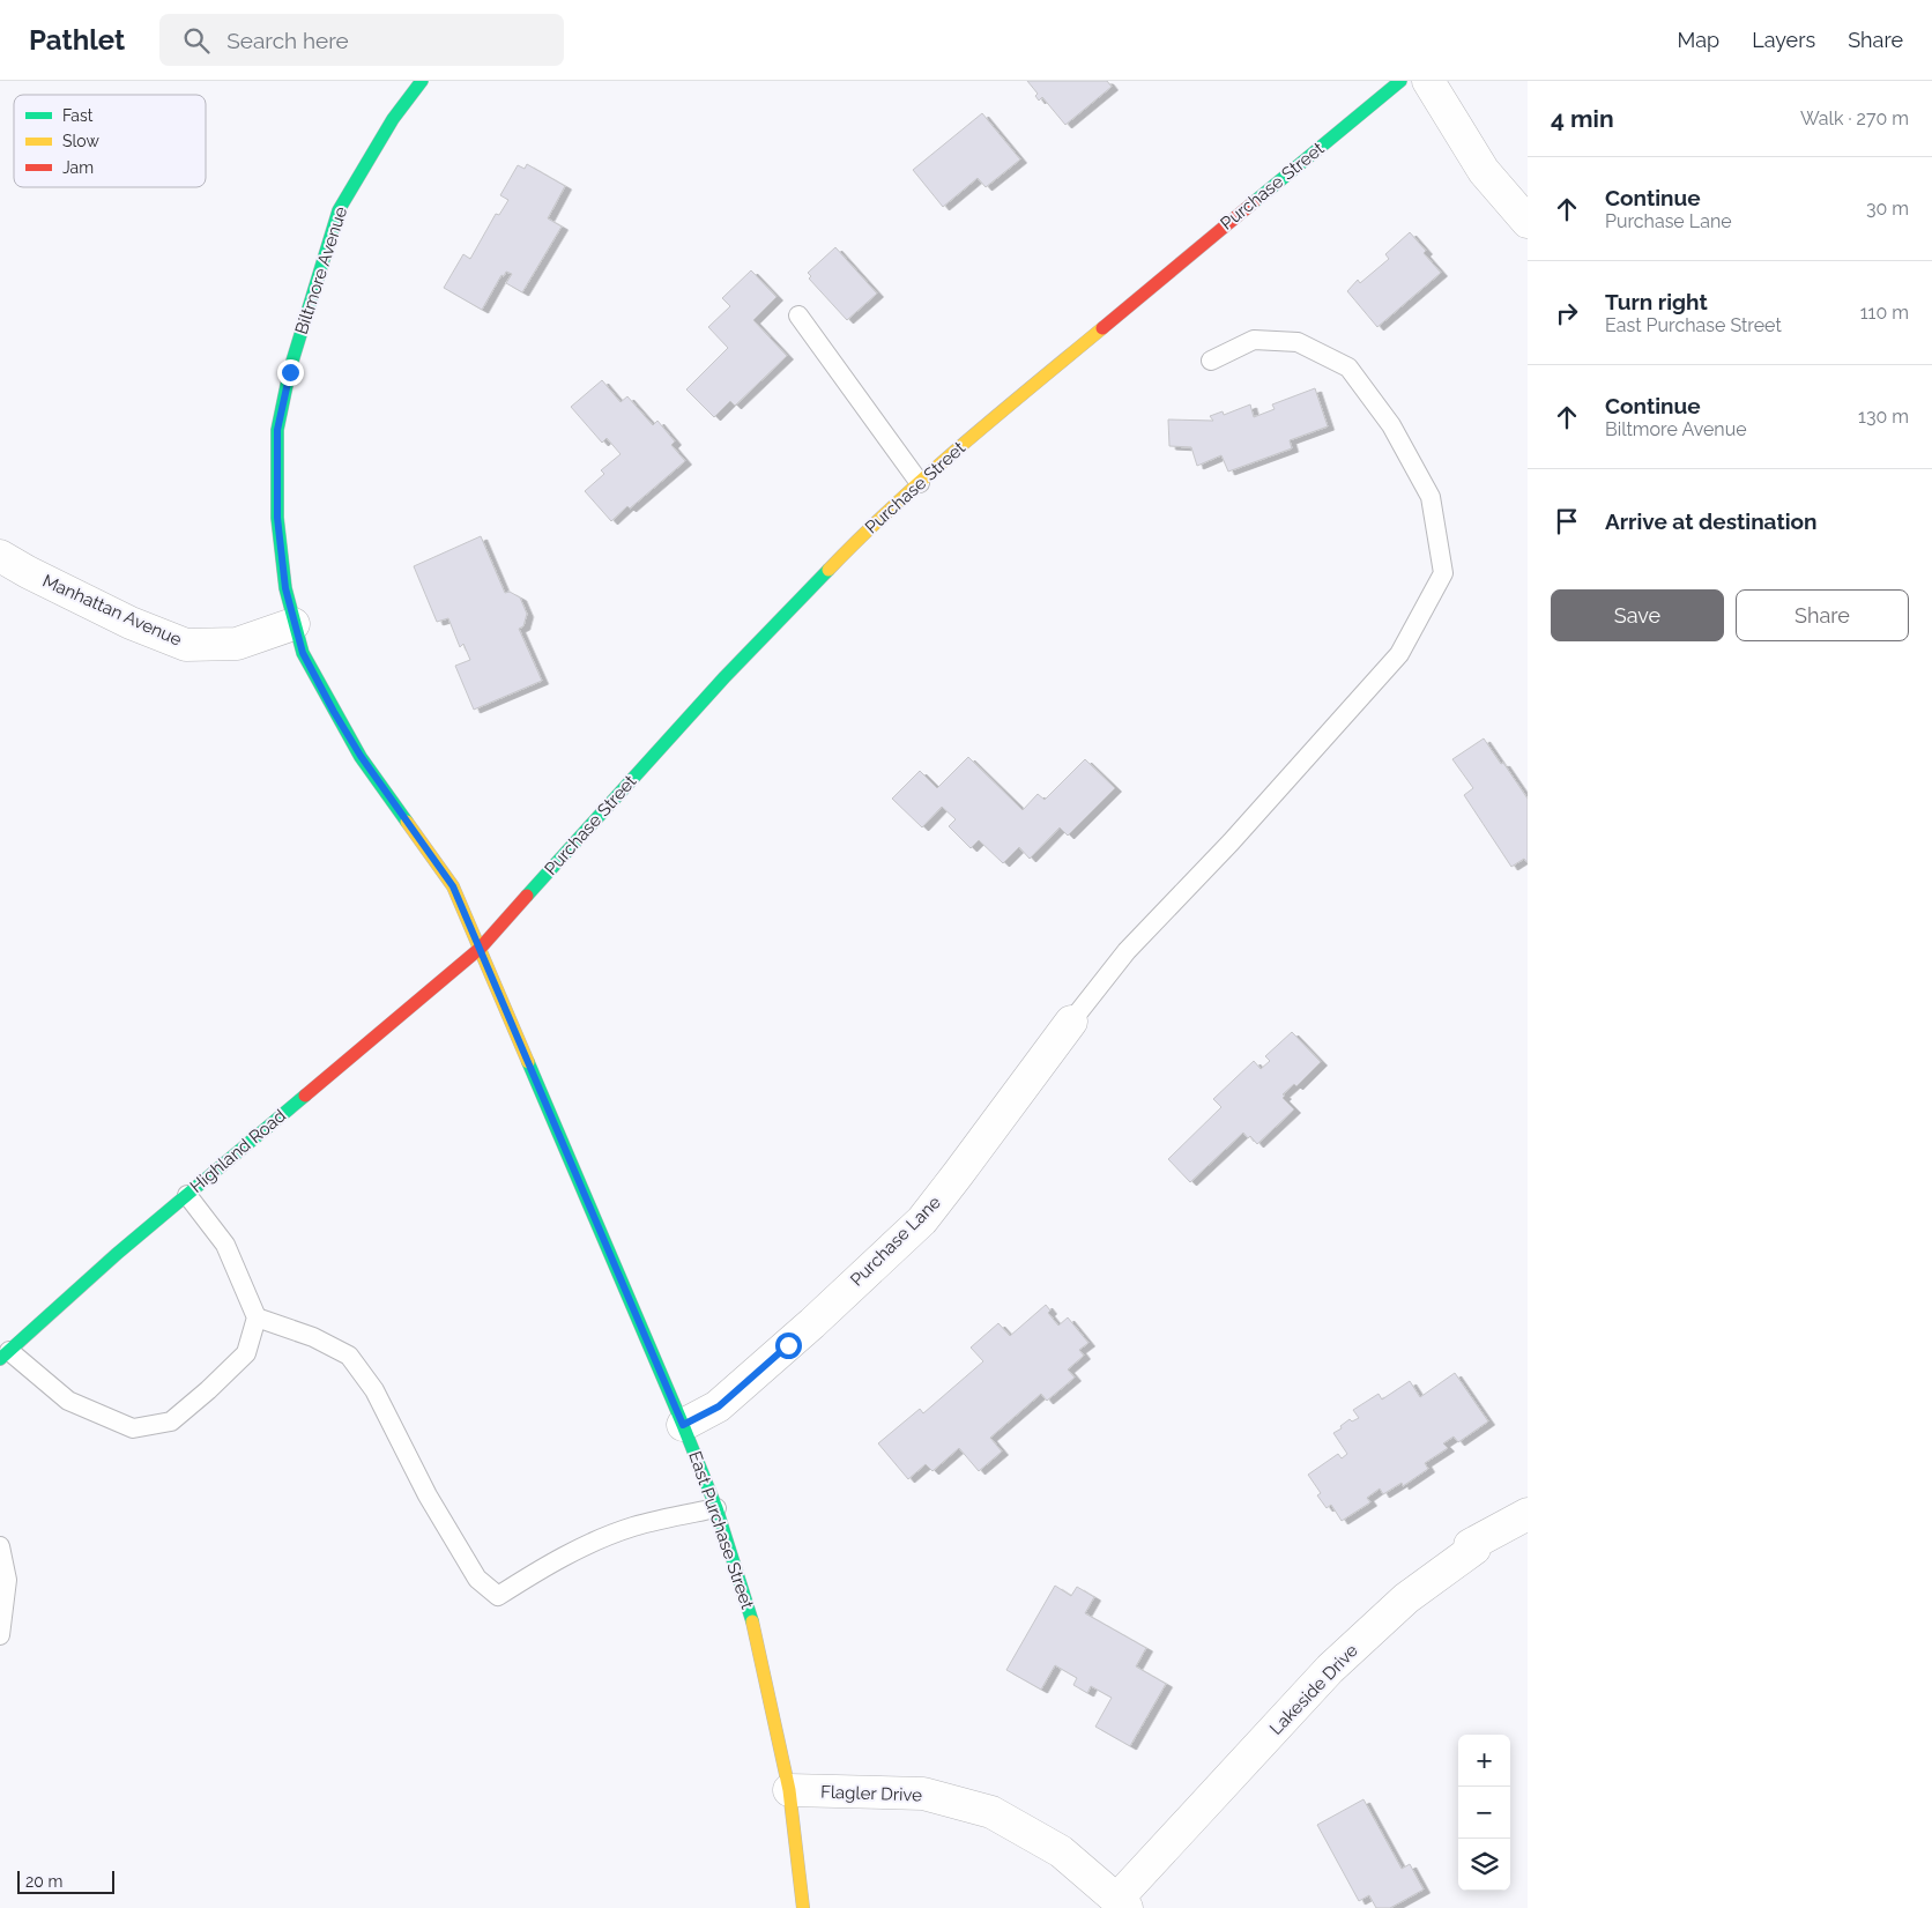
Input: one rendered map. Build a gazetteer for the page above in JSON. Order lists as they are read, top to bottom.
{
  "streets": {
    "main road": [
      "Purchase Street",
      "Biltmore Avenue",
      "Highland Road",
      "East Purchase Street"
    ],
    "street": [
      "Manhattan Avenue",
      "Purchase Lane",
      "Lakeside Drive",
      "Flagler Drive"
    ]
  },
  "crossings": [
    ["Purchase Street", "Biltmore Avenue"],
    ["Purchase Street", "Highland Road"],
    ["Purchase Street", "East Purchase Street"],
    ["Biltmore Avenue", "Manhattan Avenue"],
    ["Biltmore Avenue", "Highland Road"],
    ["Biltmore Avenue", "East Purchase Street"],
    ["Highland Road", "East Purchase Street"],
    ["Purchase Lane", "East Purchase Street"],
    ["East Purchase Street", "Flagler Drive"],
    ["Lakeside Drive", "Flagler Drive"]
  ],
  "legend": ["Fast", "Slow", "Jam"],
  "scale_bar": "20 m",
  "page": {
    "header": "Pathlet",
    "search": "Search here",
    "nav": ["Map", "Layers", "Share"],
    "heading": ["4 min", "Walk · 270 m"],
    "list": [
      ["Continue", "Purchase Lane", "30 m"],
      ["Turn right", "East Purchase Street", "110 m"],
      ["Continue", "Biltmore Avenue", "130 m"],
      "Arrive at destination"
    ],
    "buttons": ["Save", "Share"],
    "map_buttons": ["+", "−"],
    "scale": "20 m"
  }
}
